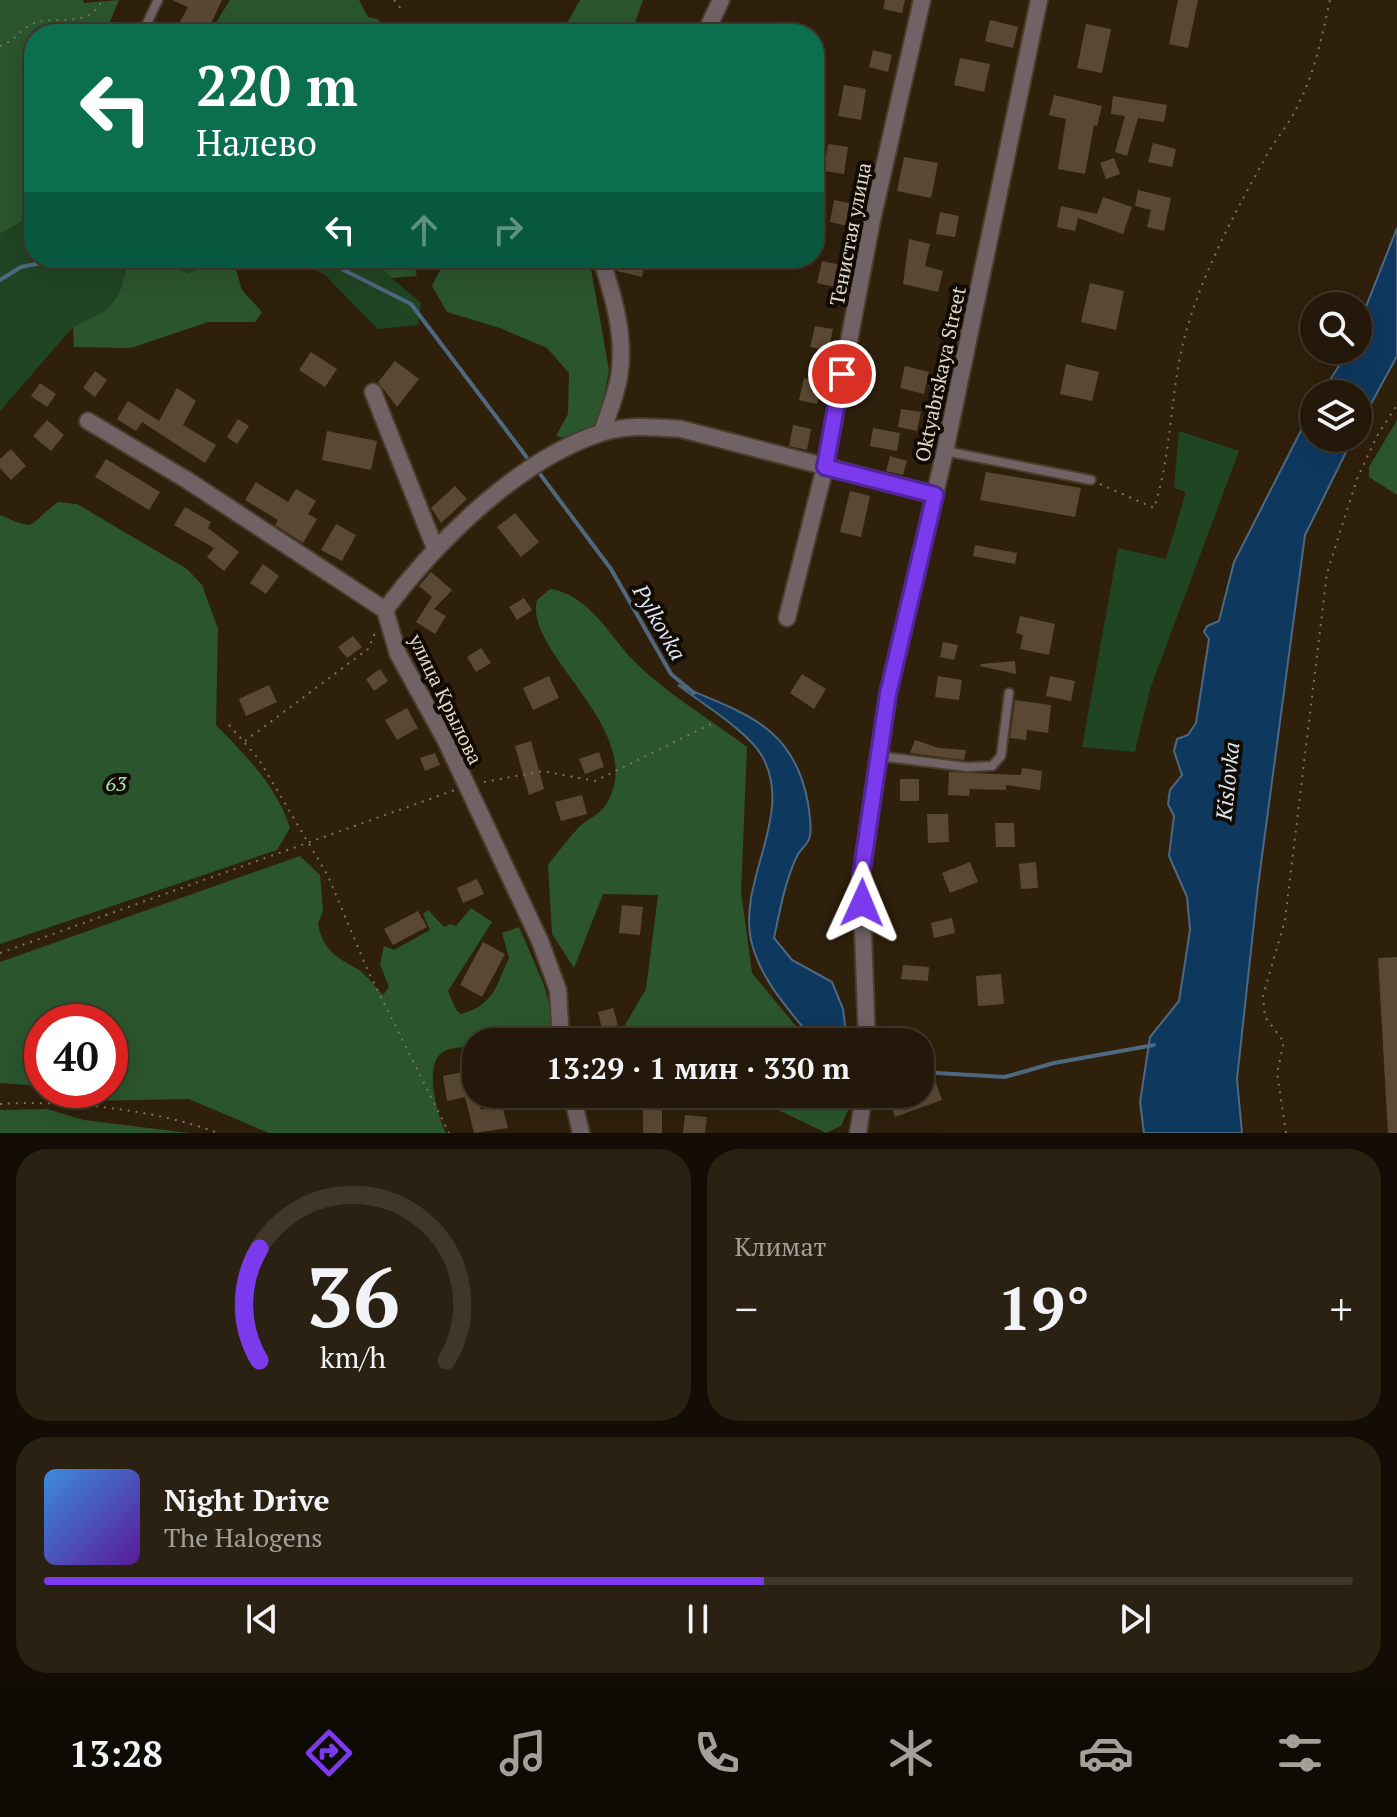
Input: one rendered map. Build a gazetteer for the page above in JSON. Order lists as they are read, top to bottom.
{
  "streets": {
    "street": ["Тенистая улица", "Oktyabrskaya Street", "улица Крылова"]
  },
  "water": ["Pylkovka", "Kislovka"],
  "parks": ["63"],
  "page": {
    "turn": ["220 m", "Налево"],
    "limit": "40",
    "trip": "13:29 · 1 мин · 330 m",
    "tile": "Климат",
    "heat": ["−", "19°", "+"],
    "song": ["Night Drive", "The Halogens"],
    "tabs": "13:28",
    "gauge": ["36", "km/h"]
  }
}
